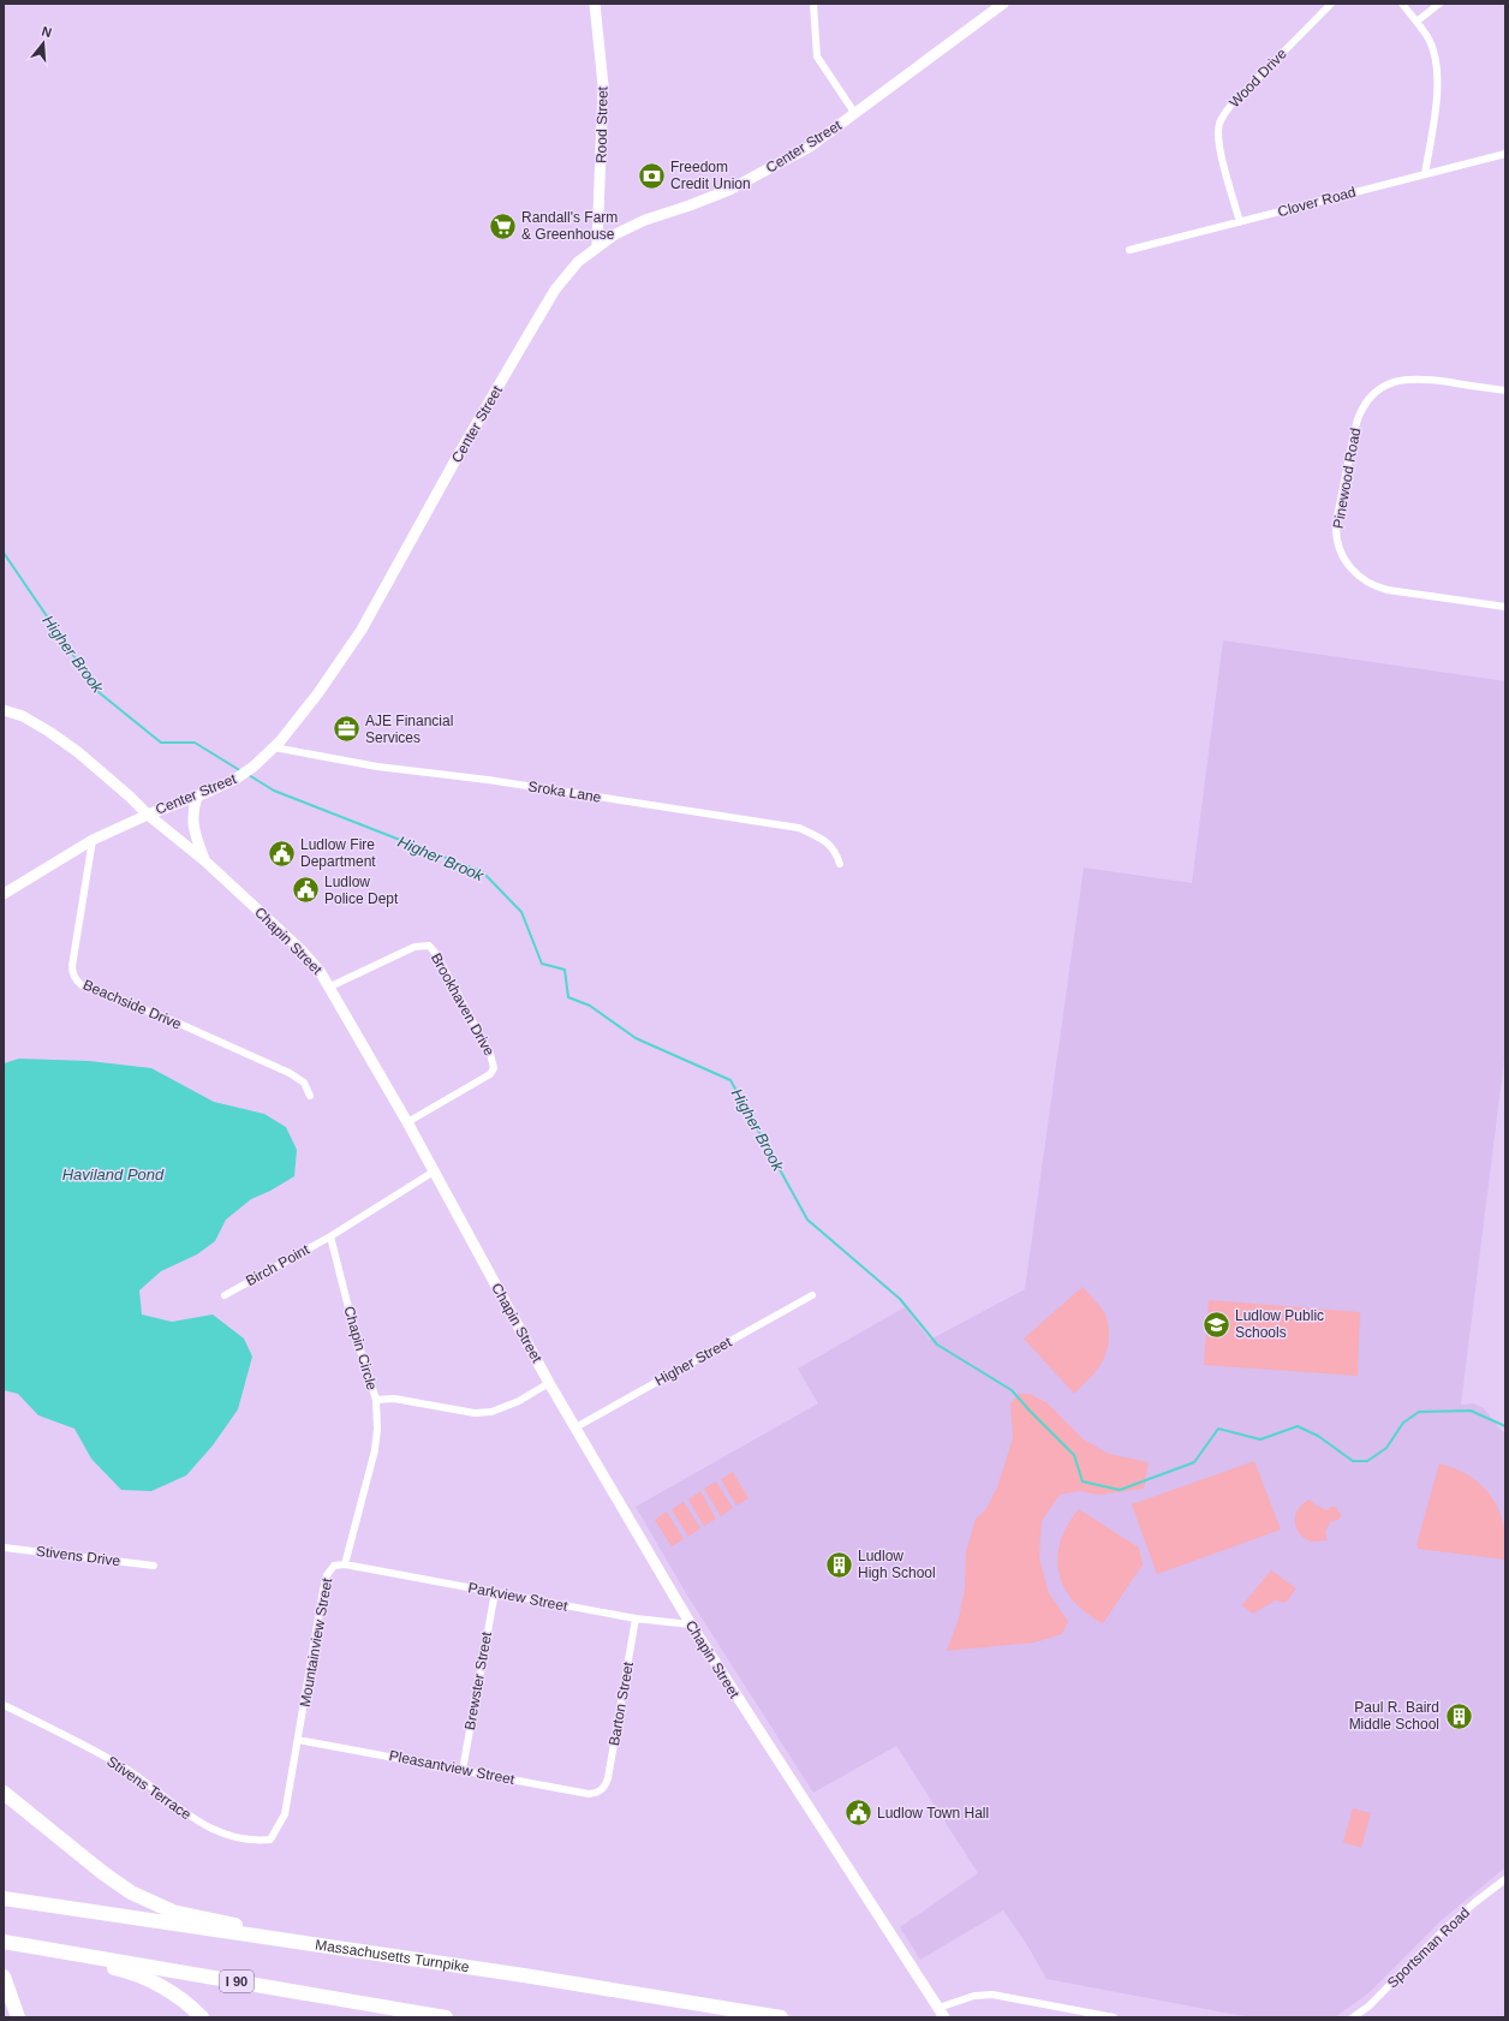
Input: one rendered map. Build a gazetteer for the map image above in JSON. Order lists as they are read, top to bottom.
{
  "streets": {
    "highway": ["Massachusetts Turnpike", "I 90"],
    "main road": ["Rood Street", "Center Street", "Chapin Street"],
    "street": [
      "Wood Drive",
      "Clover Road",
      "Pinewood Road",
      "Sroka Lane",
      "Beachside Drive",
      "Brookhaven Drive",
      "Birch Point",
      "Chapin Circle",
      "Higher Street",
      "Stivens Drive",
      "Parkview Street",
      "Mountainview Street",
      "Brewster Street",
      "Barton Street",
      "Pleasantview Street",
      "Stivens Terrace",
      "Sportsman Road"
    ]
  },
  "crossings": [
    ["Wood Drive", "Clover Road"],
    ["Rood Street", "Center Street"],
    ["Center Street", "Sroka Lane"],
    ["Center Street", "Chapin Street"],
    ["Center Street", "Beachside Drive"],
    ["Chapin Street", "Brookhaven Drive"],
    ["Chapin Street", "Chapin Circle"],
    ["Chapin Street", "Higher Street"],
    ["Chapin Street", "Parkview Street"],
    ["Birch Point", "Chapin Circle"],
    ["Chapin Circle", "Mountainview Street"],
    ["Parkview Street", "Mountainview Street"],
    ["Parkview Street", "Brewster Street"],
    ["Parkview Street", "Barton Street"],
    ["Mountainview Street", "Pleasantview Street"],
    ["Mountainview Street", "Stivens Terrace"],
    ["Brewster Street", "Pleasantview Street"],
    ["Barton Street", "Pleasantview Street"]
  ],
  "water": ["Higher Brook", "Haviland Pond"],
  "places": {
    "bank": ["Freedom Credit Union"],
    "supermarket": ["Randall's Farm & Greenhouse"],
    "office": ["AJE Financial Services"],
    "public building": ["Ludlow Fire Department", "Ludlow Police Dept", "Ludlow Town Hall"],
    "school or university": ["Ludlow Public Schools"],
    "building": ["Ludlow High School", "Paul R. Baird Middle School"]
  },
  "north": "top"
}
